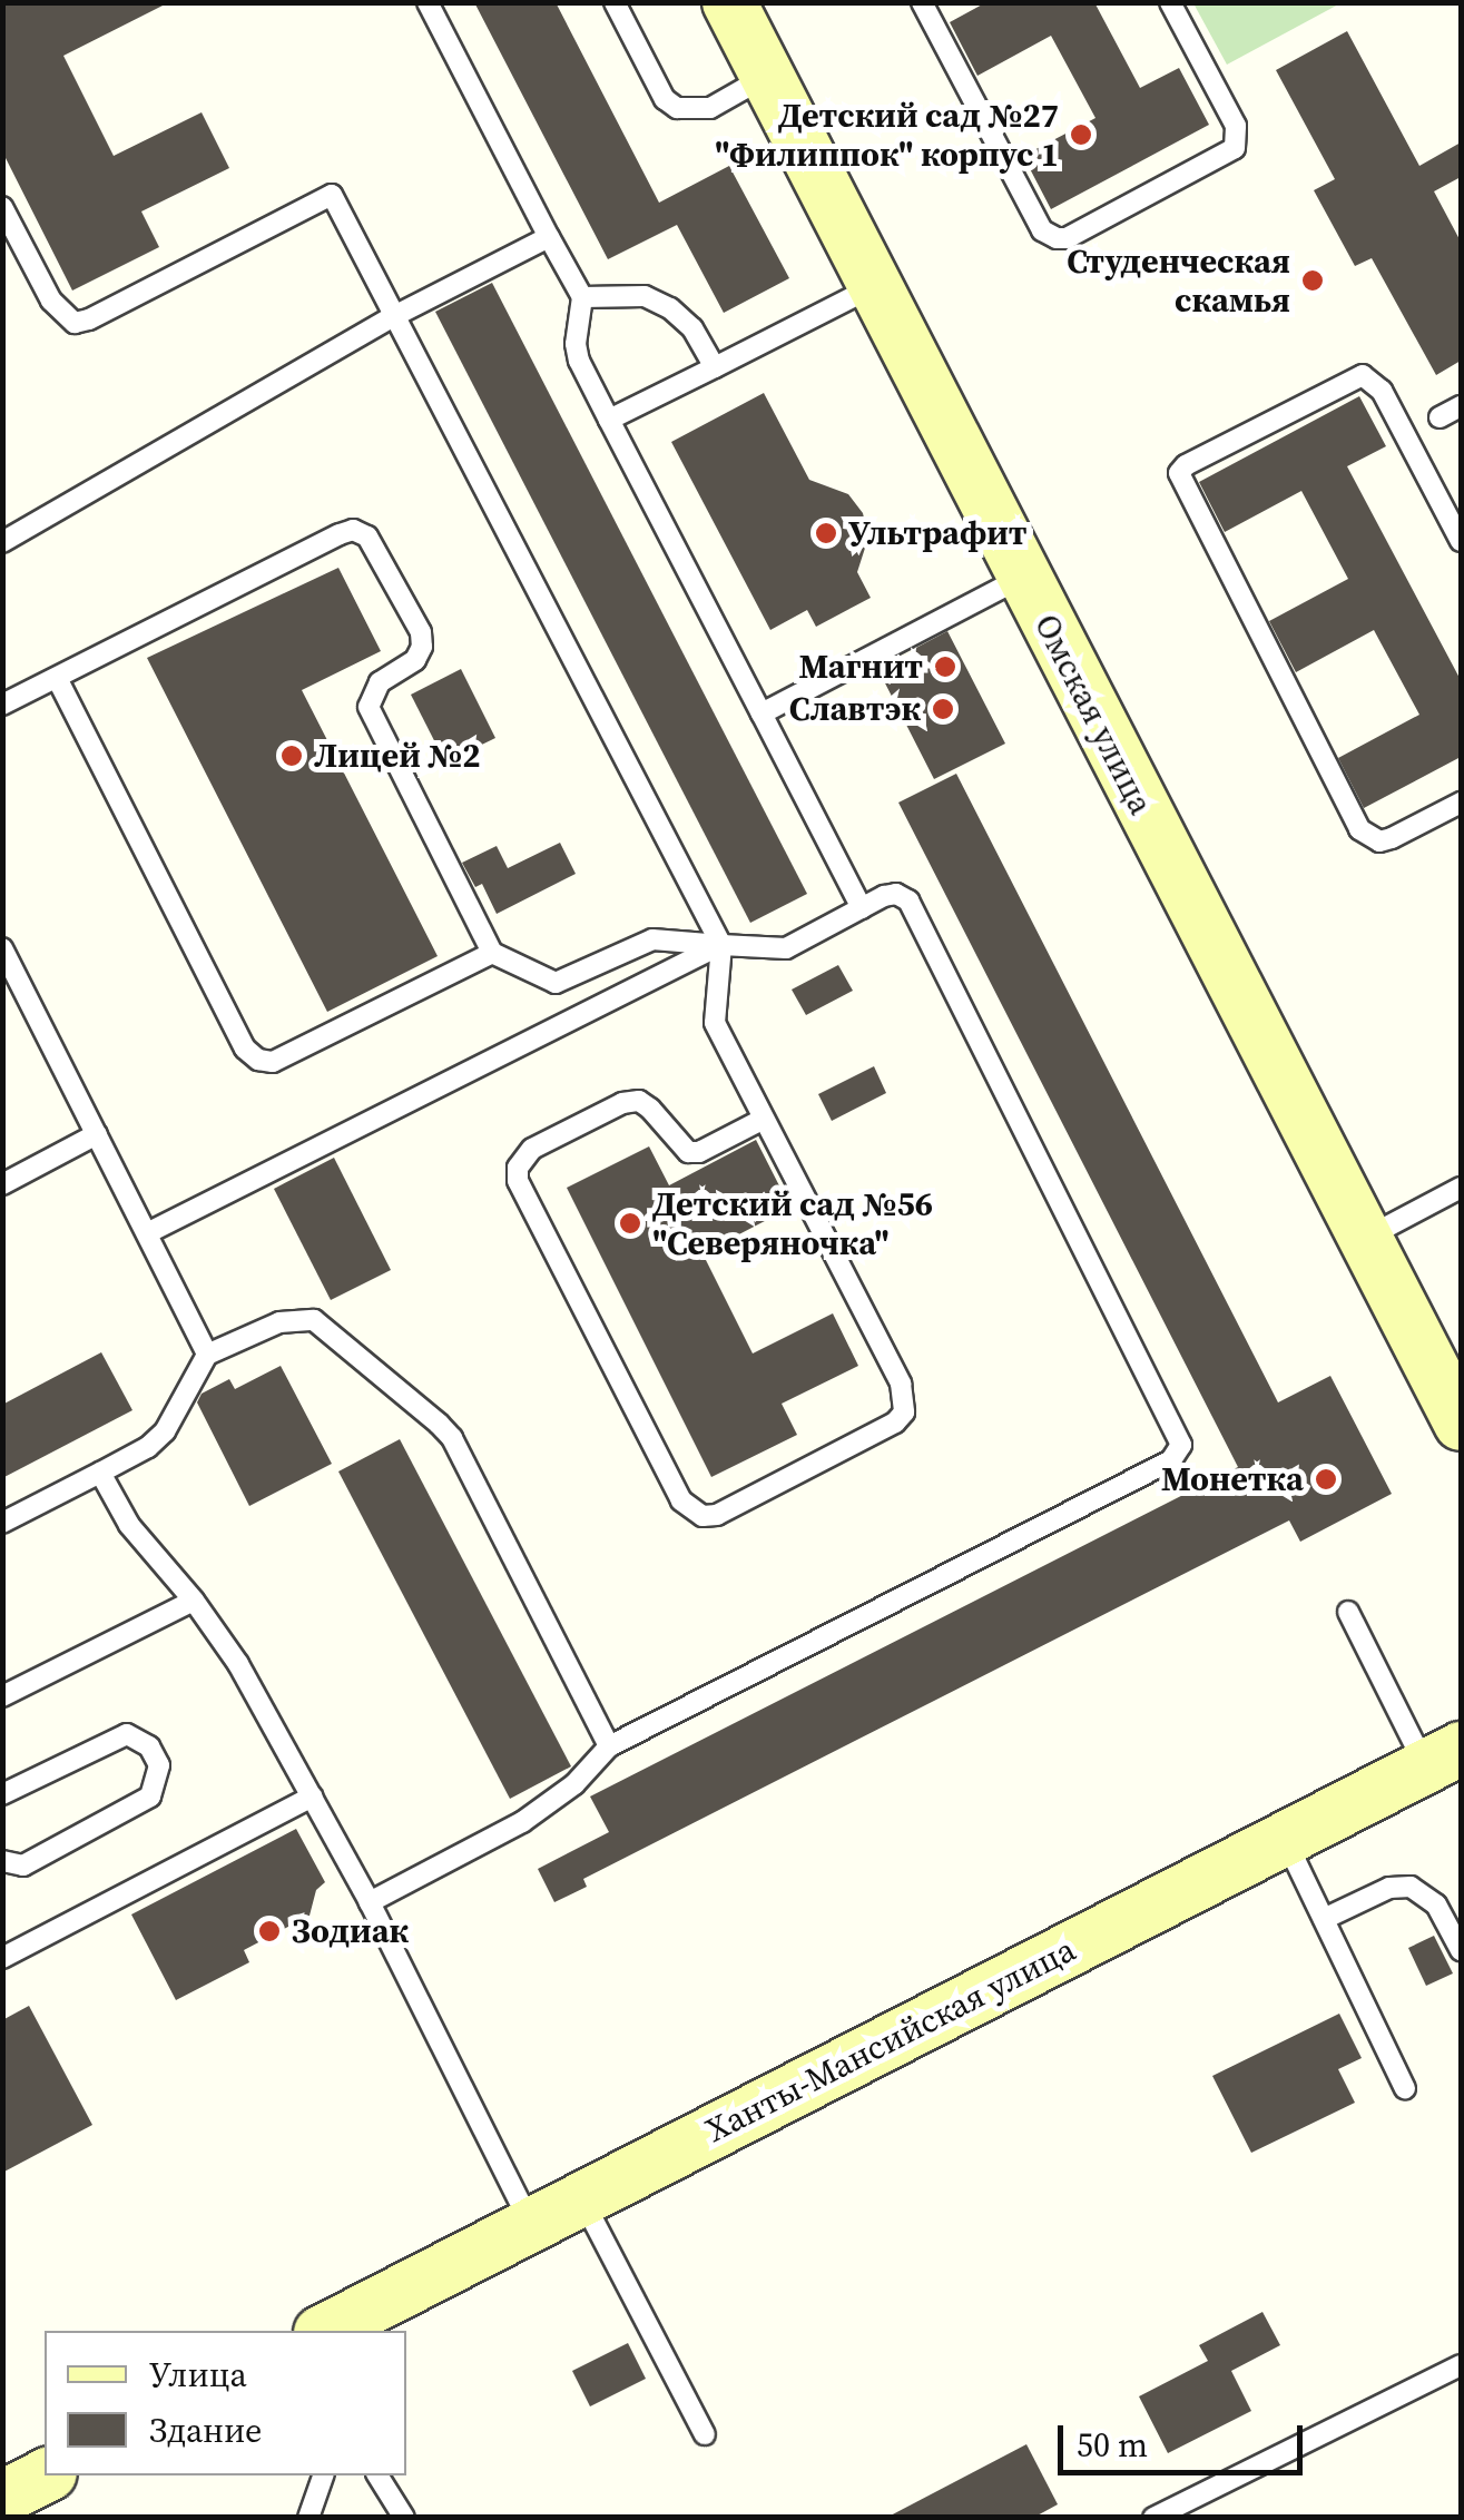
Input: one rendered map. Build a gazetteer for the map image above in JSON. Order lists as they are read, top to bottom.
{
  "streets": {
    "main road": ["Омская улица", "Ханты-Мансийская улица"]
  },
  "places": [
    "Детский сад №27 \"Филиппок\" корпус 1",
    "Студенческая скамья",
    "Ультрафит",
    "Магнит",
    "Славтэк",
    "Лицей №2",
    "Детский сад №56 \"Северяночка\"",
    "Монетка",
    "Зодиак"
  ],
  "legend": ["Улица", "Здание"],
  "scale_bar": "50 m"
}
